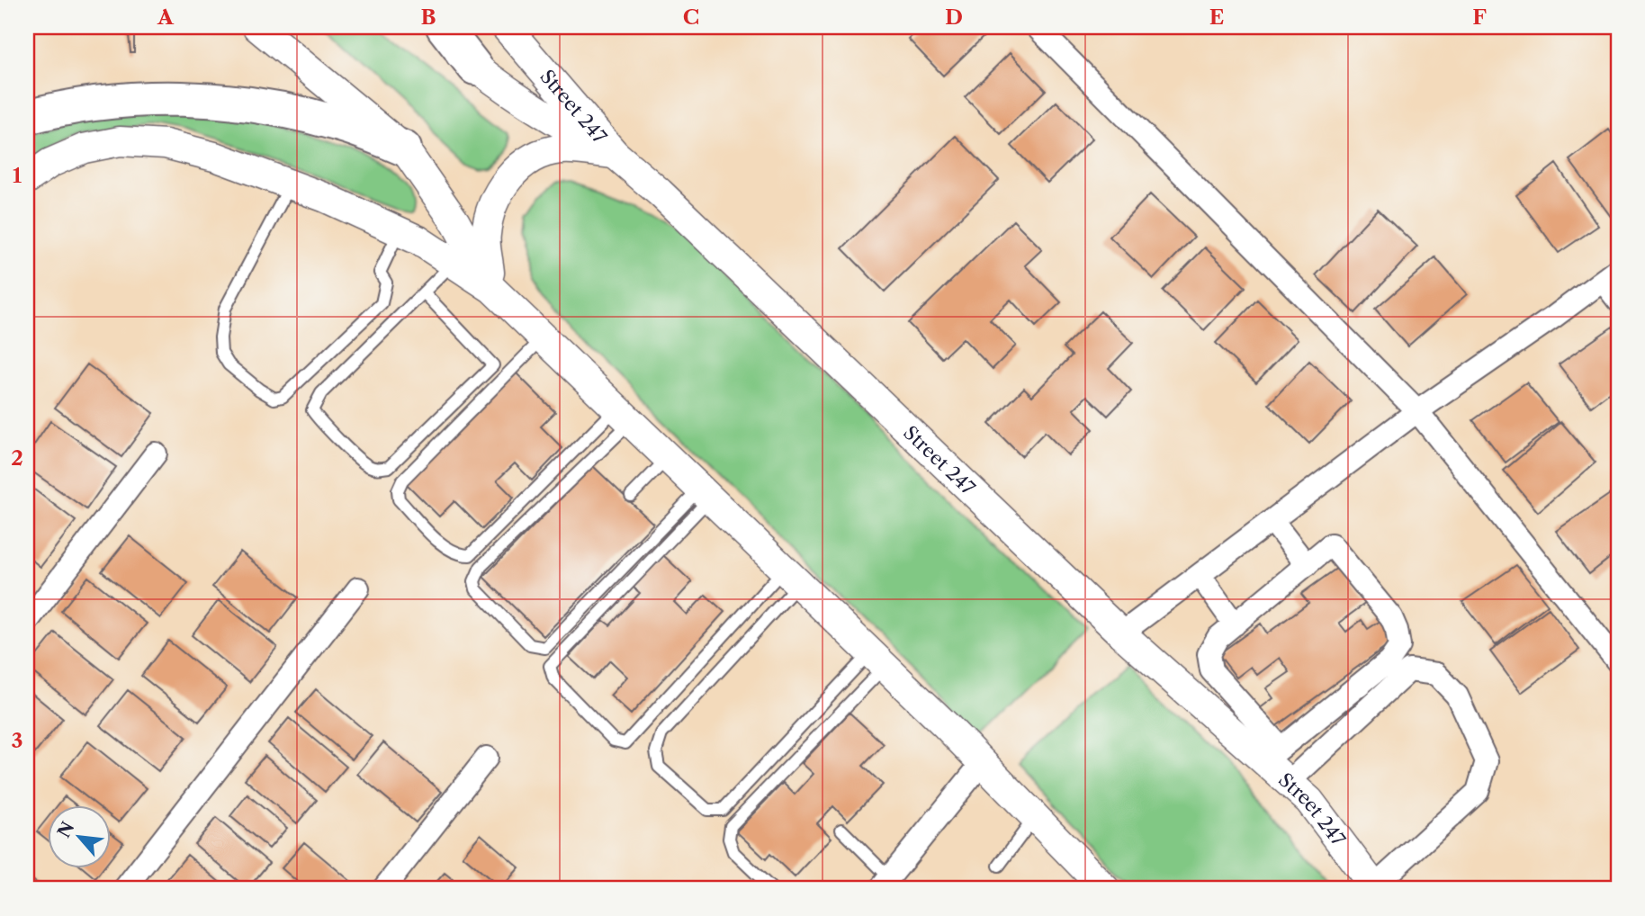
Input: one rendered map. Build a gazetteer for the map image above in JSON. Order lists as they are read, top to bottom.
{
  "streets": {
    "street": ["Street 247"]
  },
  "north": "top left",
  "grid": {
    "columns": [
      "A",
      "B",
      "C",
      "D",
      "E",
      "F"
    ],
    "rows": ["1", "2", "3"]
  }
}
